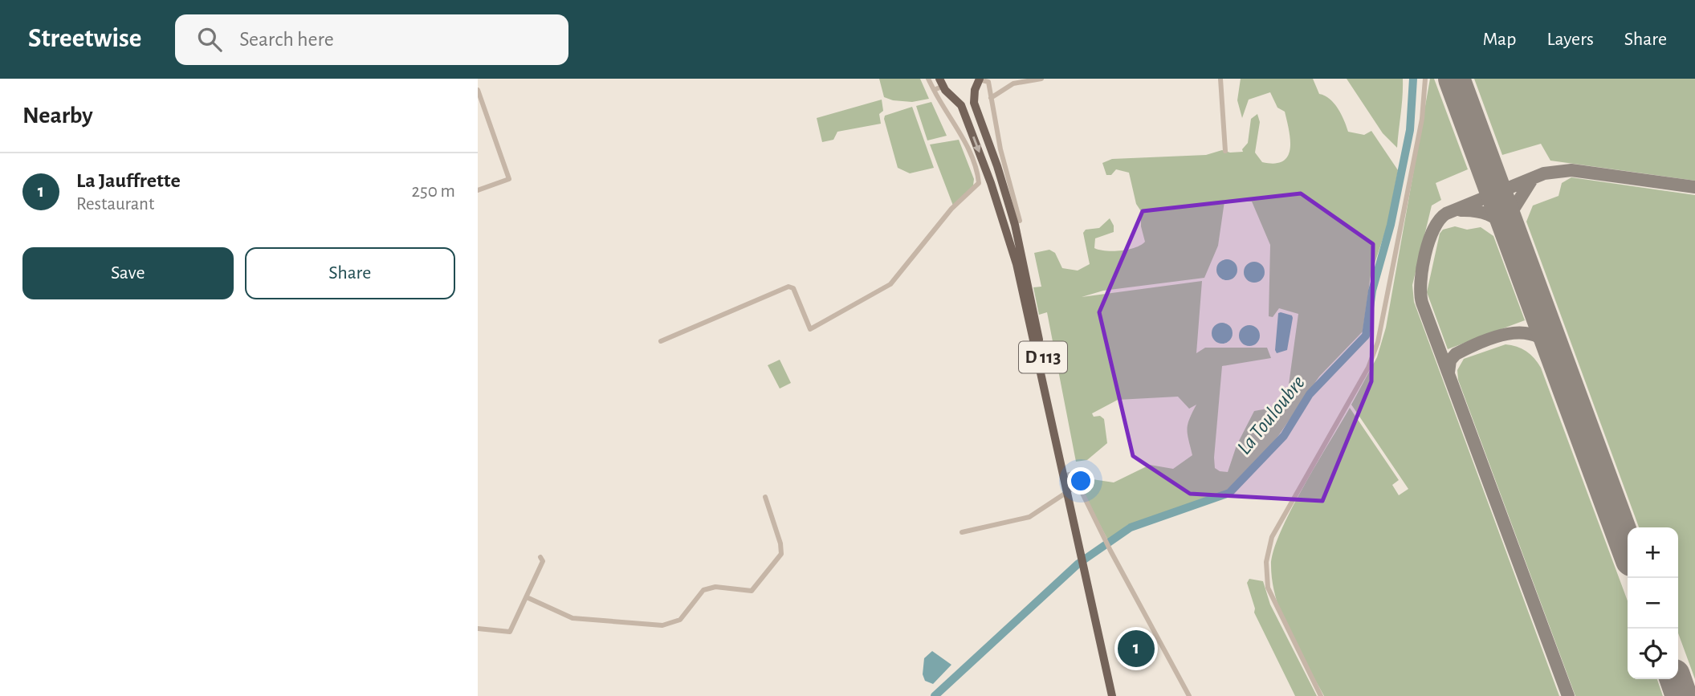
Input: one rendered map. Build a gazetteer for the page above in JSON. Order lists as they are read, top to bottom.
{
  "streets": {
    "main road": ["D 113"]
  },
  "water": ["La Touloubre"],
  "page": {
    "header": "Streetwise",
    "search": "Search here",
    "nav": ["Map", "Layers", "Share"],
    "heading": "Nearby",
    "list": [
      {
        "mark": "1",
        "name": "La Jauffrette",
        "note": "Restaurant",
        "value": "250 m"
      }
    ],
    "buttons": ["Save", "Share"],
    "map_buttons": ["+", "−"],
    "pins": "1"
  }
}
